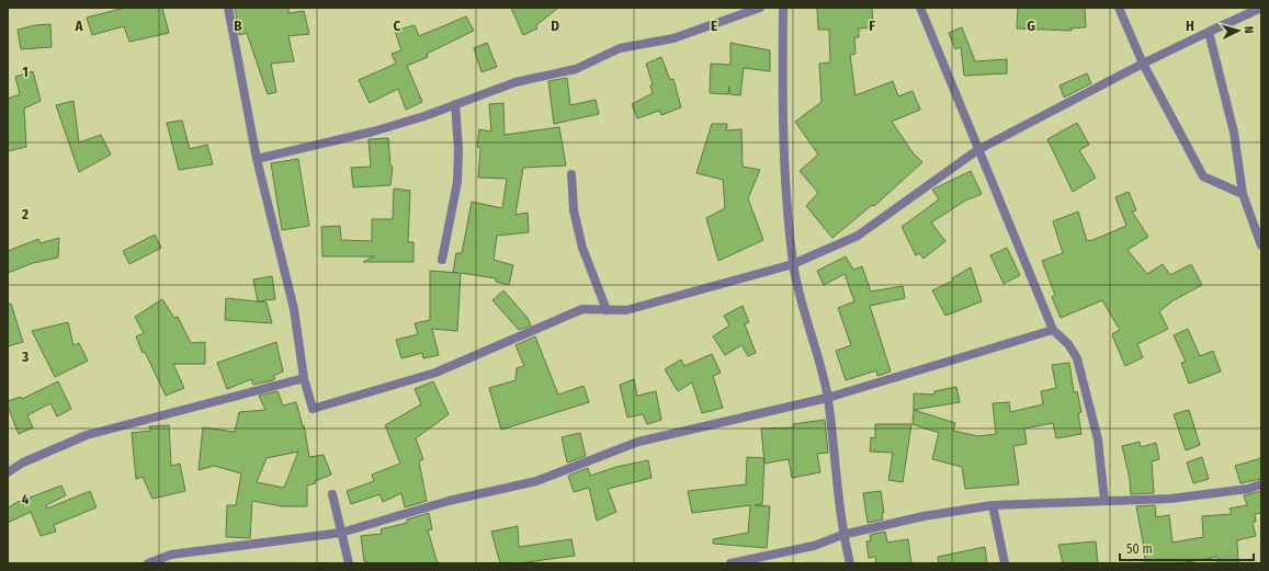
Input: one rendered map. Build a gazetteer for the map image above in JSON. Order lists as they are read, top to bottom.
{
  "scale_bar": "50 m",
  "north": "right",
  "grid": {
    "columns": [
      "A",
      "B",
      "C",
      "D",
      "E",
      "F",
      "G",
      "H"
    ],
    "rows": [
      "1",
      "2",
      "3",
      "4"
    ]
  }
}
